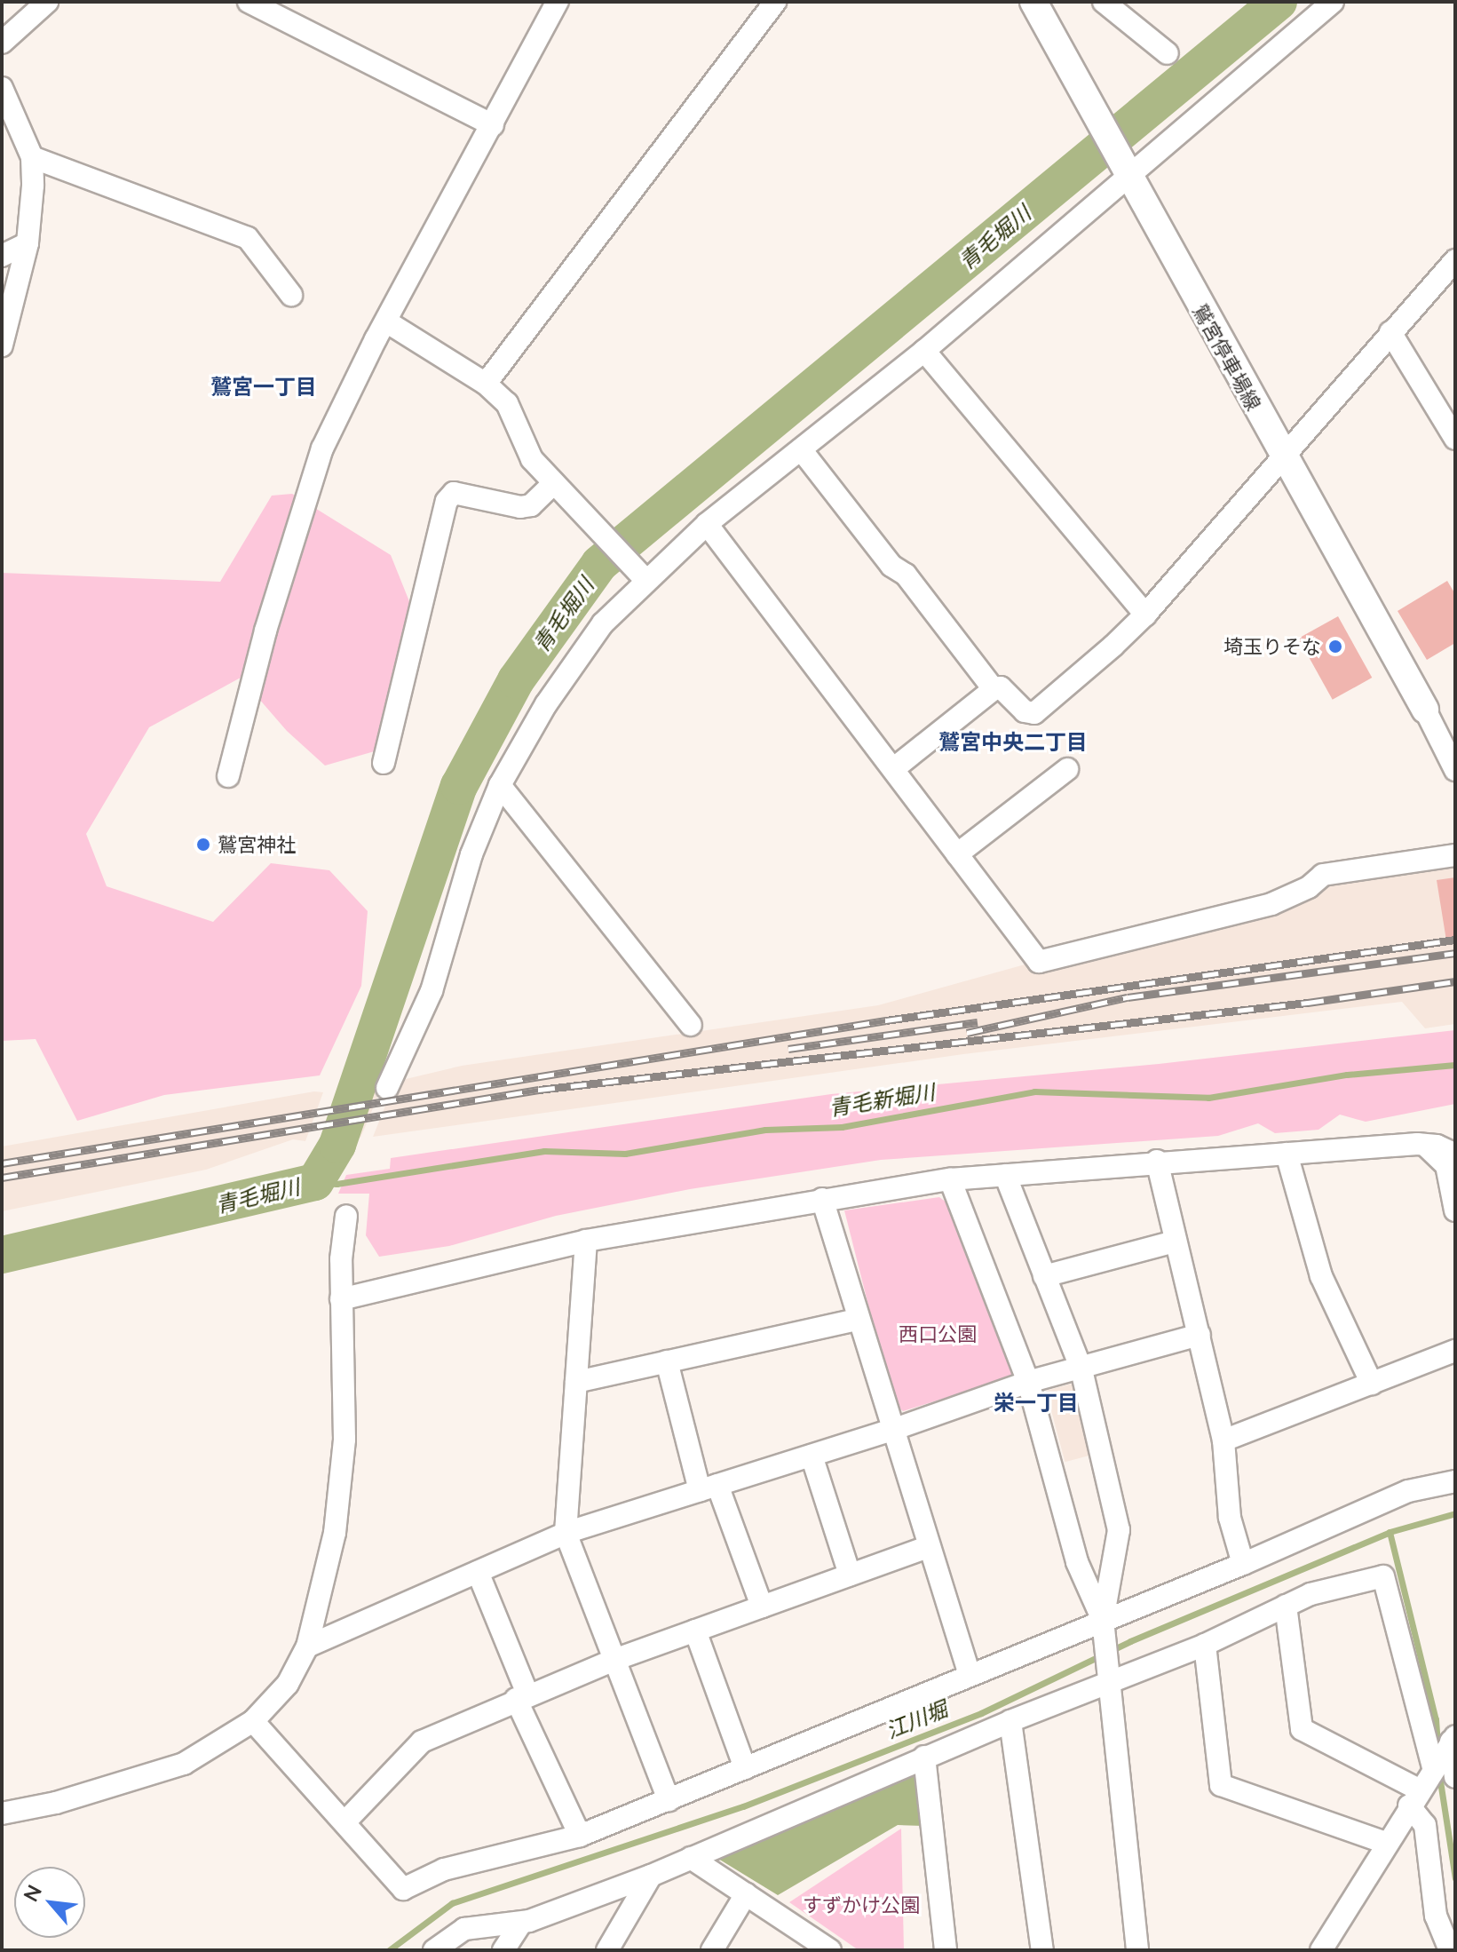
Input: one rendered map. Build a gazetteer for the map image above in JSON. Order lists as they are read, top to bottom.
{
  "streets": {
    "main road": ["鷲宮停車場線"]
  },
  "districts": ["鷲宮一丁目", "鷲宮中央二丁目", "栄一丁目"],
  "water": ["青毛堀川", "青毛新堀川", "江川堀"],
  "parks": ["西口公園", "すずかけ公園"],
  "places": ["埼玉りそな", "鷲宮神社"],
  "north": "top left"
}
